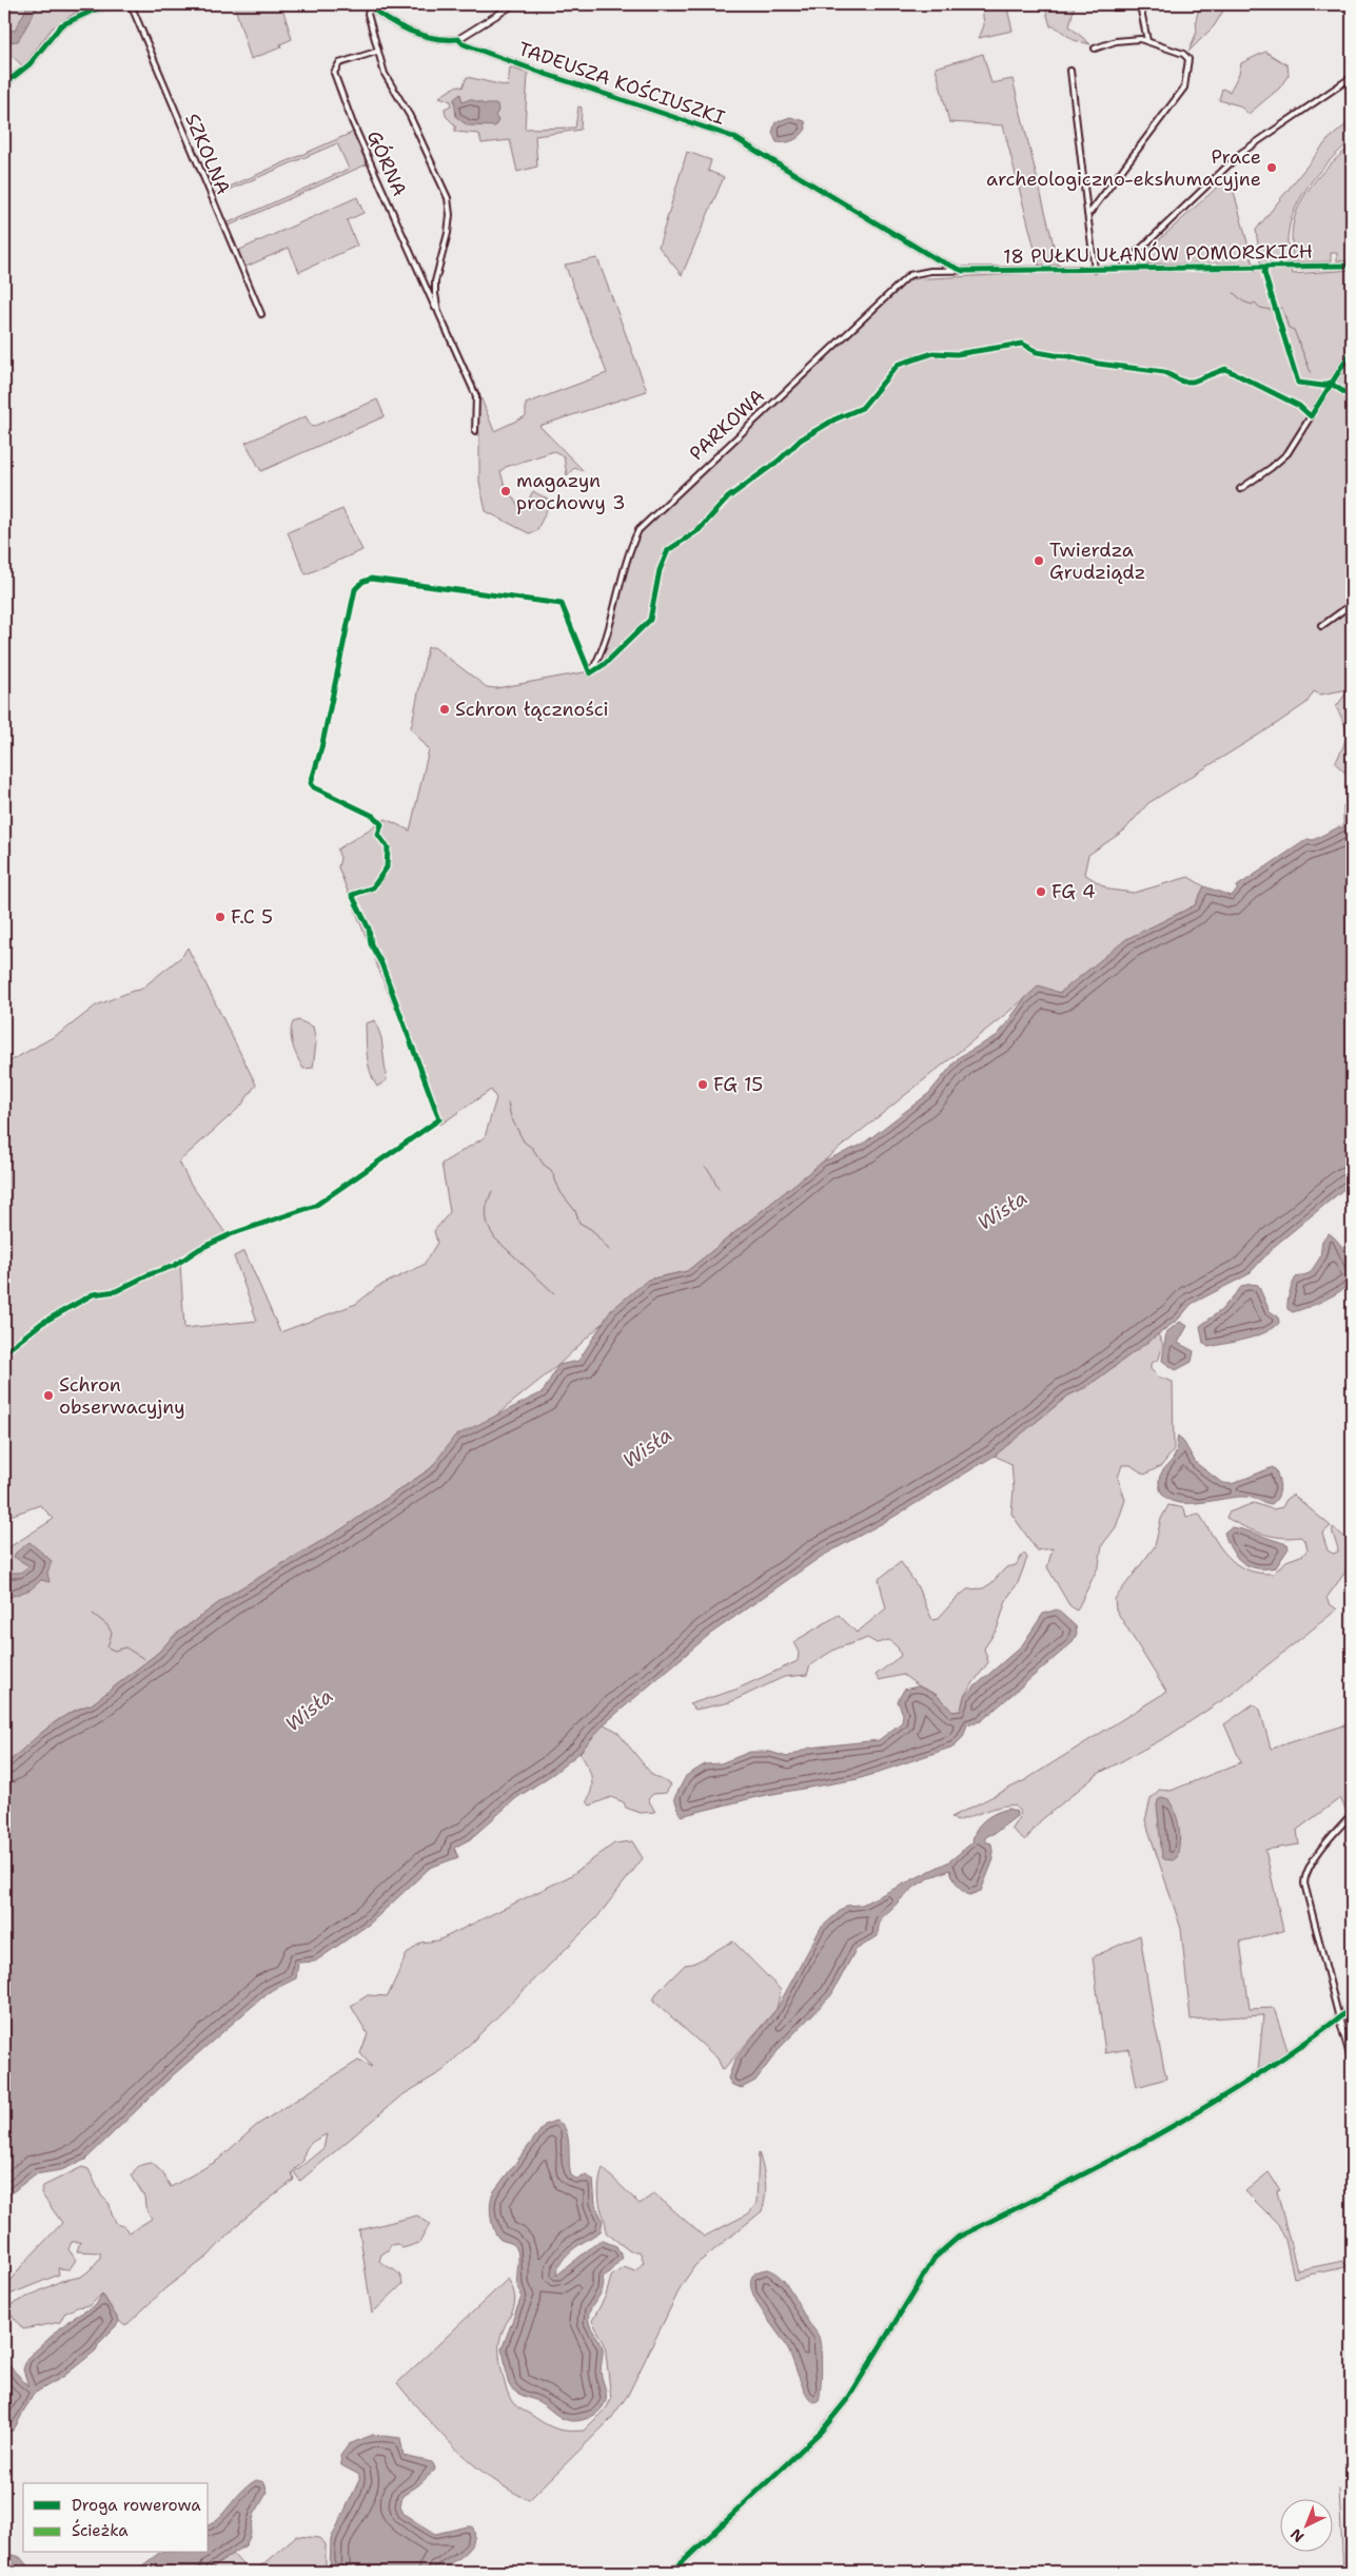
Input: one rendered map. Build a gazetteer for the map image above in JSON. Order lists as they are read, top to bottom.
{
  "streets": {
    "street": [
      "TADEUSZA KOŚCIUSZKI",
      "SZKOLNA",
      "GÓRNA",
      "18 PUŁKU UŁANÓW POMORSKICH",
      "PARKOWA"
    ]
  },
  "crossings": [
    ["TADEUSZA KOŚCIUSZKI", "18 PUŁKU UŁANÓW POMORSKICH"],
    ["TADEUSZA KOŚCIUSZKI", "PARKOWA"],
    ["18 PUŁKU UŁANÓW POMORSKICH", "PARKOWA"]
  ],
  "water": ["Wisła"],
  "places": [
    "Prace archeologiczno-ekshumacyjne",
    "magazyn prochowy 3",
    "Twierdza Grudziądz",
    "Schron łączności",
    "FG 4",
    "F.C 5",
    "FG 15",
    "Schron obserwacyjny"
  ],
  "legend": ["Droga rowerowa", "Ścieżka"],
  "north": "bottom left"
}
